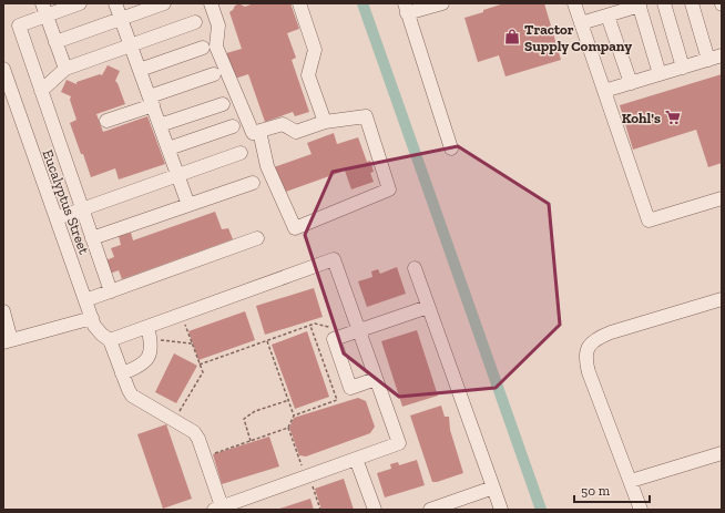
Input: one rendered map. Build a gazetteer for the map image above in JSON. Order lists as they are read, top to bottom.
{
  "streets": {
    "street": ["Eucalyptus Street"]
  },
  "places": {
    "shop": ["Tractor Supply Company"],
    "supermarket": ["Kohl's"]
  },
  "scale_bar": "50 m"
}
